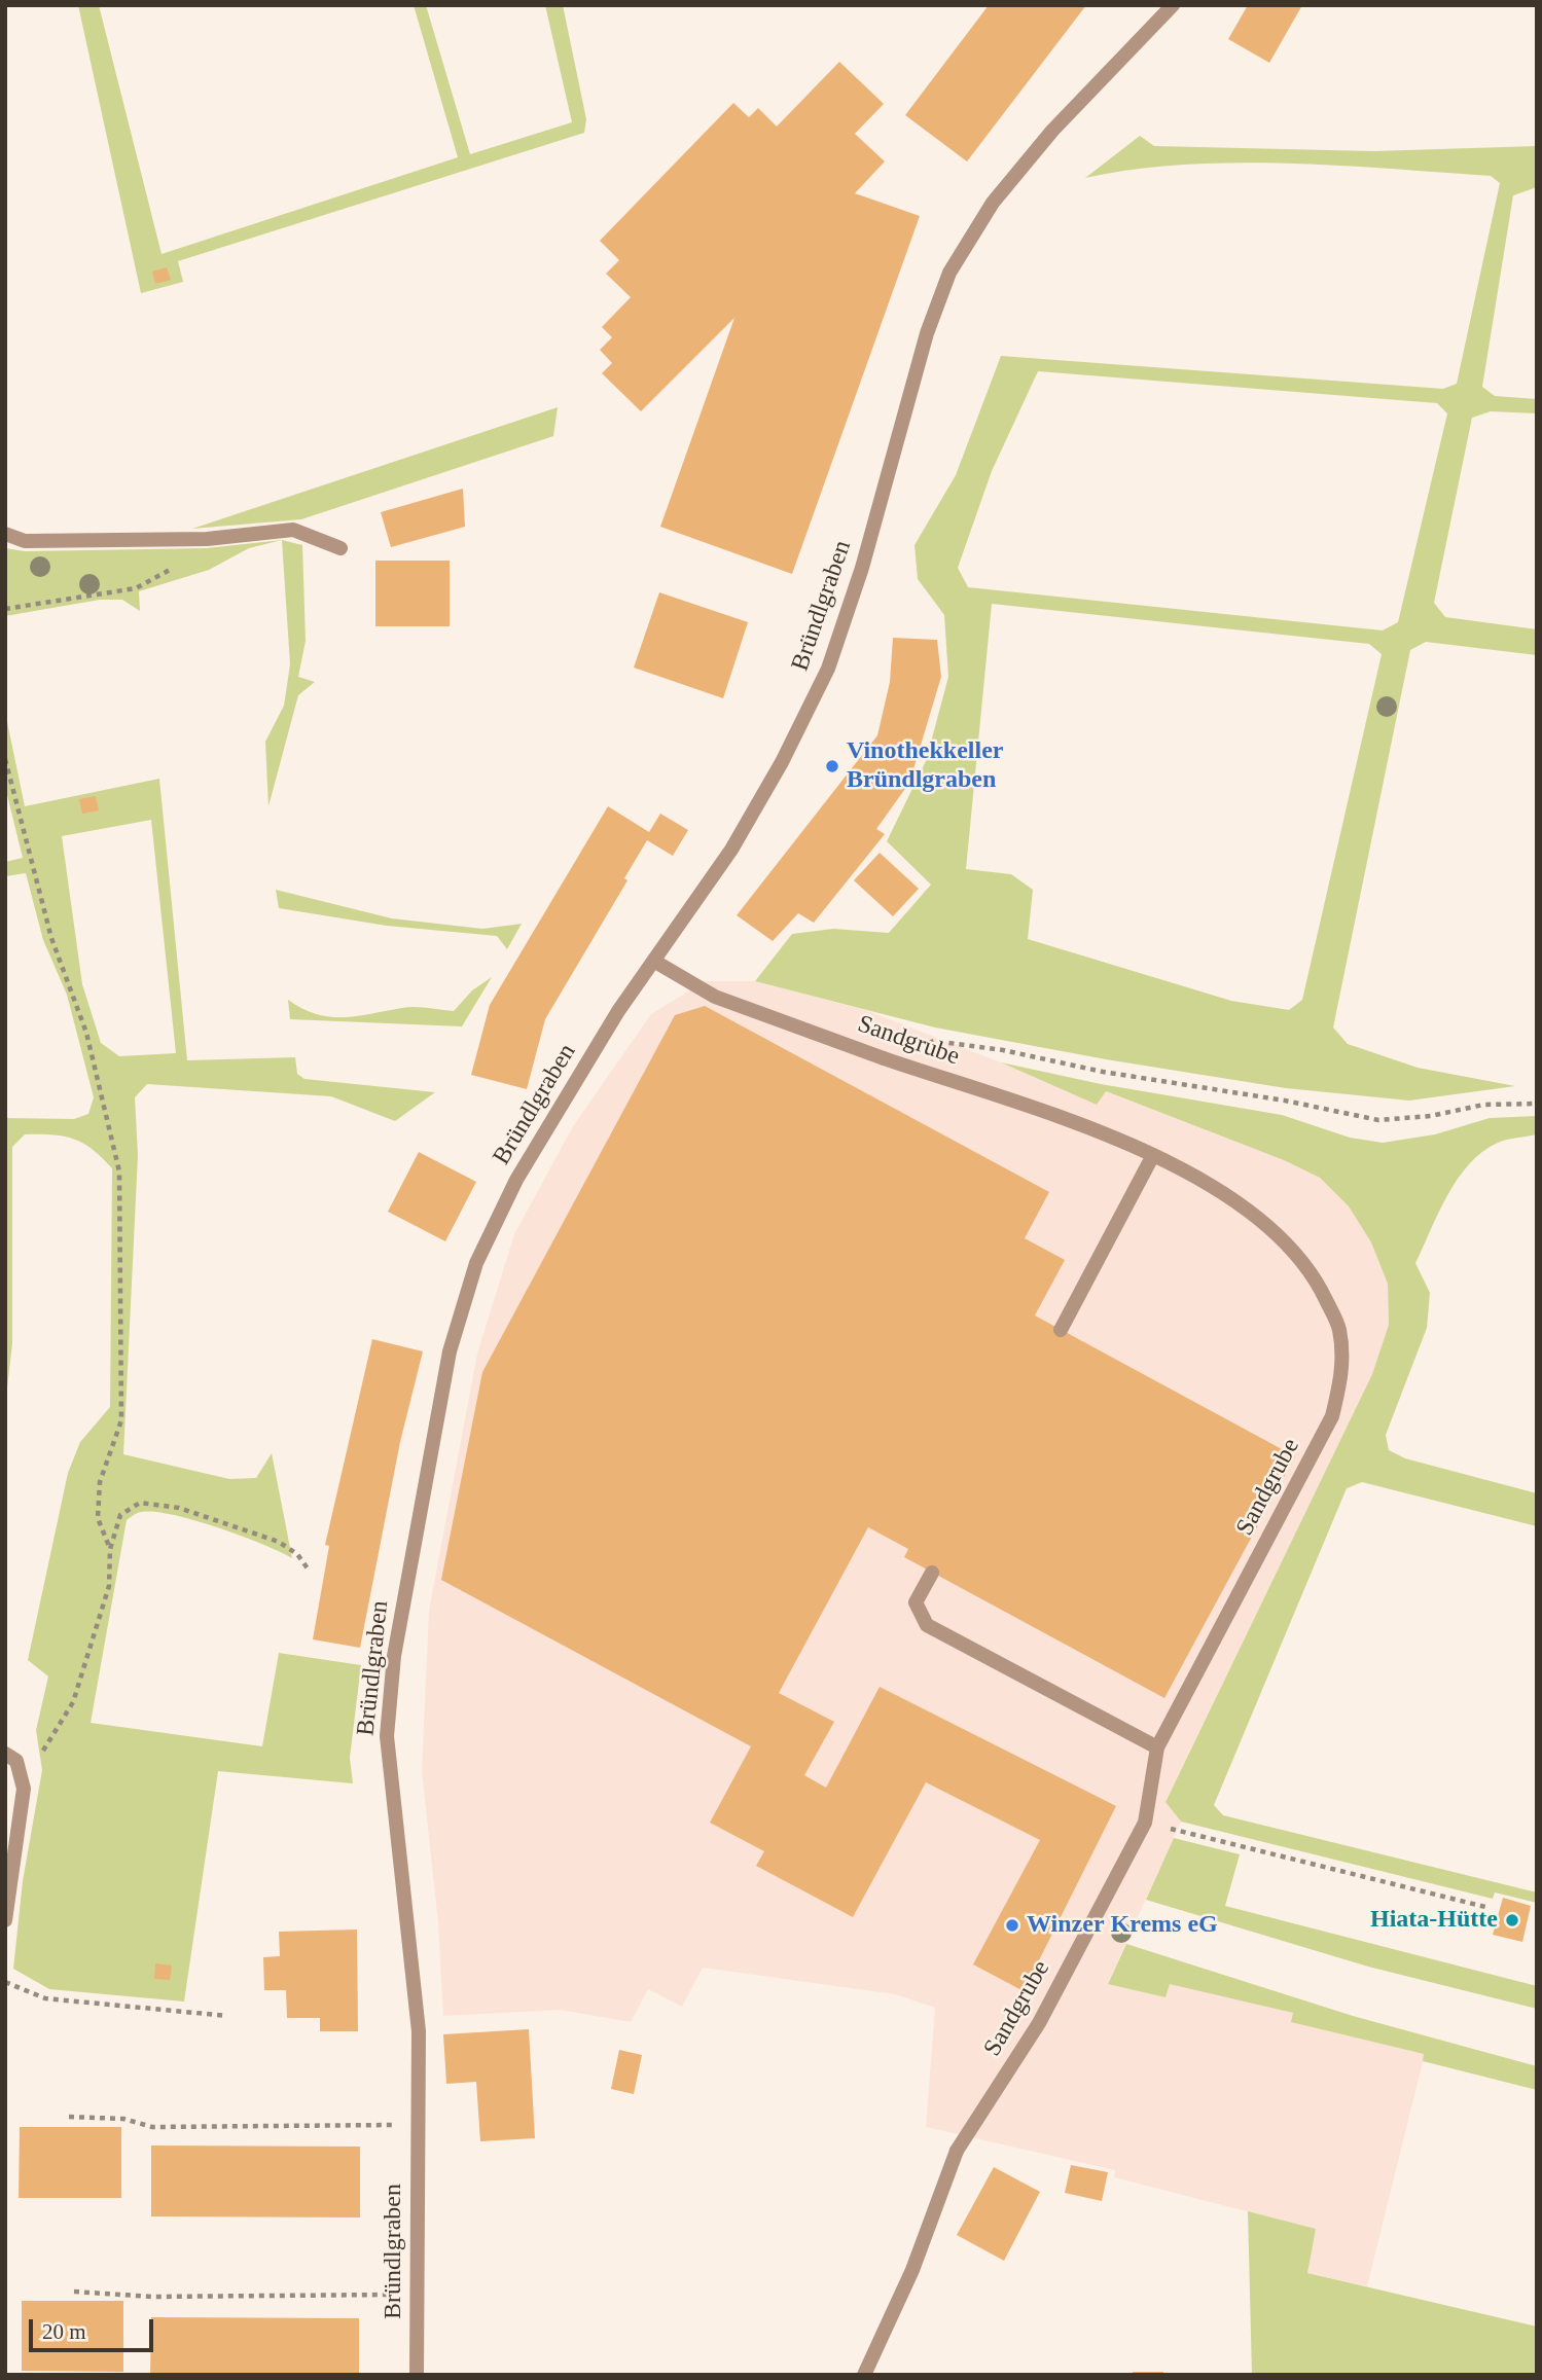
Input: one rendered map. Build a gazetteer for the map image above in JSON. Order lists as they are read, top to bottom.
{
  "streets": {
    "street": ["Bründlgraben", "Sandgrube"]
  },
  "crossings": [
    ["Bründlgraben", "Sandgrube"]
  ],
  "places": ["Vinothekkeller Bründlgraben", "Hiata-Hütte", "Winzer Krems eG"],
  "scale_bar": "20 m"
}
